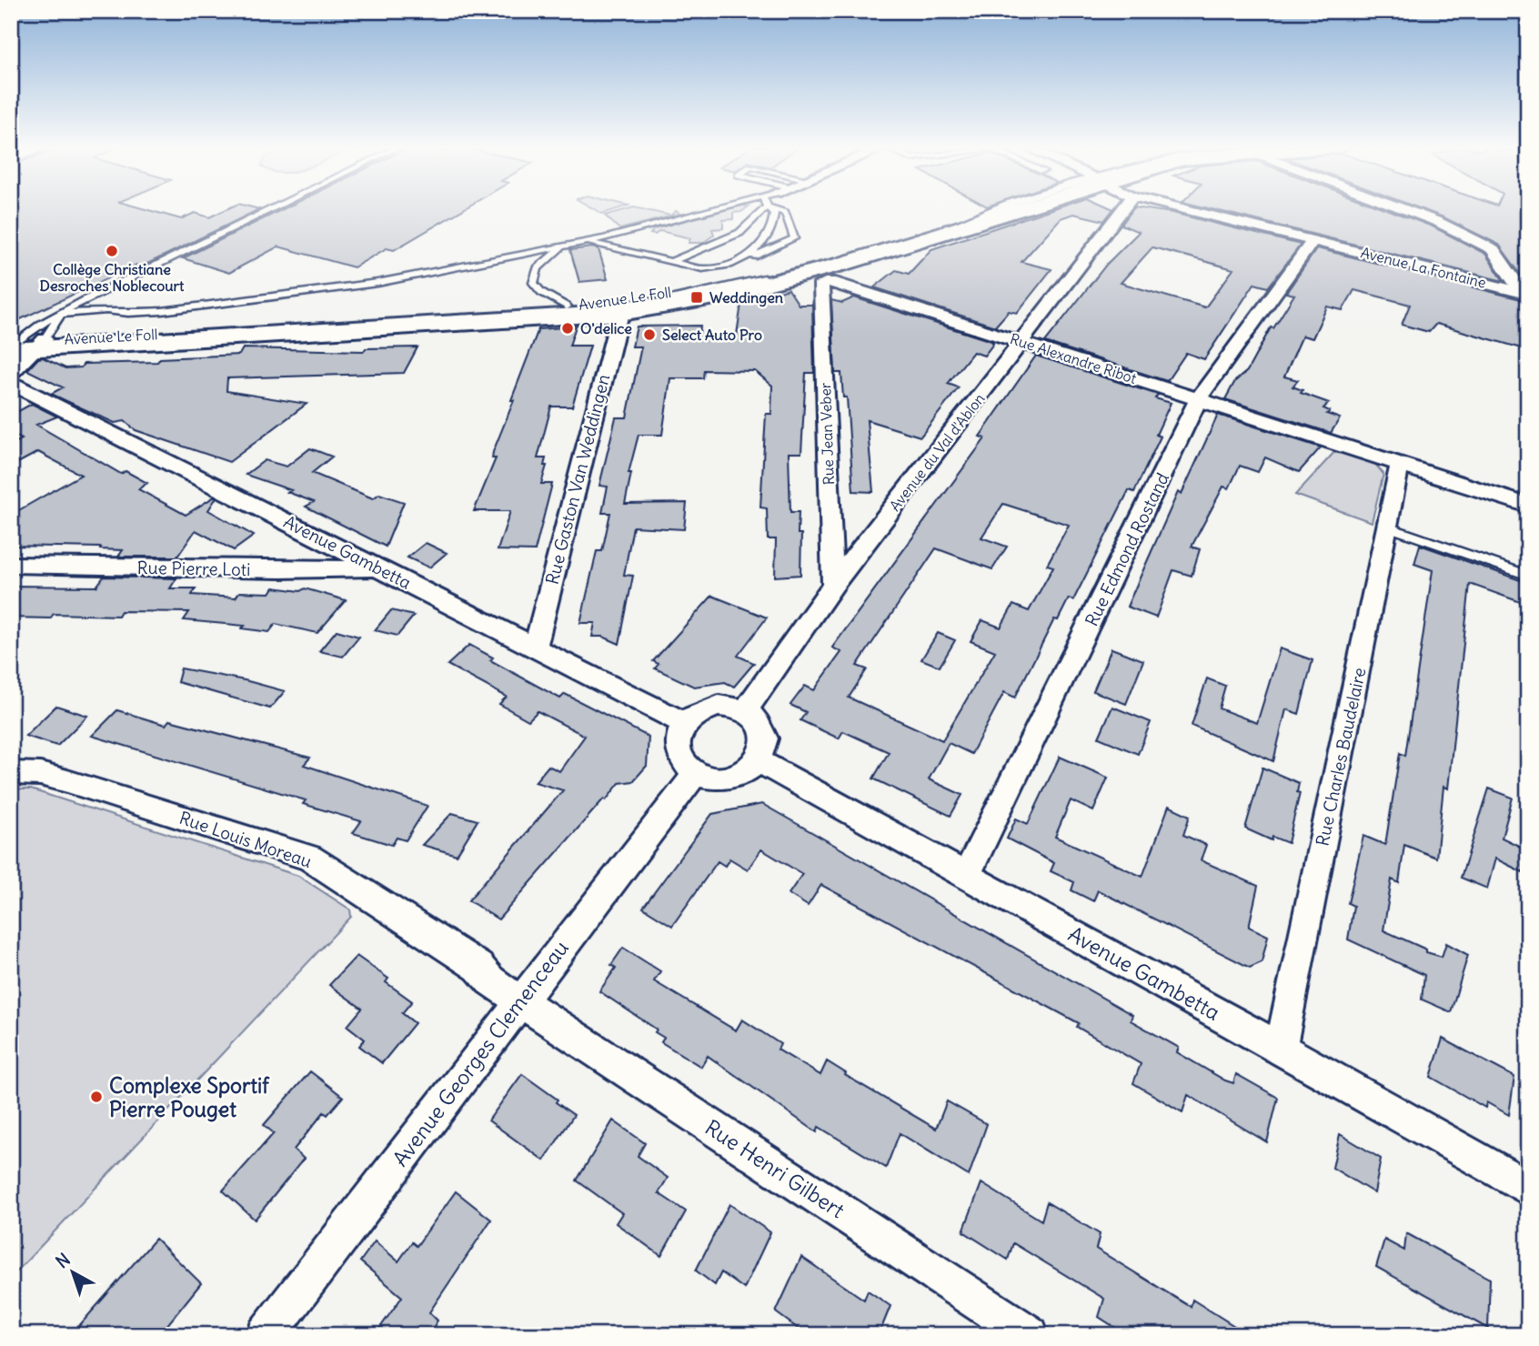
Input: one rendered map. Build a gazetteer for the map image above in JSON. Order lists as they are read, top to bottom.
{
  "streets": {
    "main road": ["Avenue Le Foll"],
    "street": [
      "Avenue La Fontaine",
      "Rue Alexandre Ribot",
      "Rue Jean Veber",
      "Avenue du Val d'Ablon",
      "Rue Gaston Van Weddingen",
      "Rue Edmond Rostand",
      "Avenue Gambetta",
      "Rue Pierre Loti",
      "Rue Charles Baudelaire",
      "Rue Louis Moreau",
      "Avenue Georges Clemenceau",
      "Rue Henri Gilbert"
    ]
  },
  "crossings": [
    ["Avenue La Fontaine", "Rue Edmond Rostand"],
    ["Avenue Le Foll", "Rue Gaston Van Weddingen"],
    ["Rue Alexandre Ribot", "Rue Jean Veber"],
    ["Rue Alexandre Ribot", "Avenue du Val d'Ablon"],
    ["Rue Alexandre Ribot", "Rue Edmond Rostand"],
    ["Rue Alexandre Ribot", "Rue Charles Baudelaire"],
    ["Rue Jean Veber", "Avenue du Val d'Ablon"],
    ["Avenue du Val d'Ablon", "Avenue Gambetta"],
    ["Avenue du Val d'Ablon", "Avenue Georges Clemenceau"],
    ["Rue Gaston Van Weddingen", "Avenue Gambetta"],
    ["Rue Edmond Rostand", "Avenue Gambetta"],
    ["Avenue Gambetta", "Rue Pierre Loti"],
    ["Avenue Gambetta", "Rue Charles Baudelaire"],
    ["Avenue Gambetta", "Avenue Georges Clemenceau"],
    ["Rue Louis Moreau", "Avenue Georges Clemenceau"],
    ["Rue Louis Moreau", "Rue Henri Gilbert"],
    ["Avenue Georges Clemenceau", "Rue Henri Gilbert"]
  ],
  "places": {
    "other": [
      "Collège Christiane Desroches Noblecourt",
      "O'delice",
      "Select Auto Pro",
      "Complexe Sportif Pierre Pouget"
    ],
    "transit": ["Weddingen"]
  },
  "north": "top left"
}
